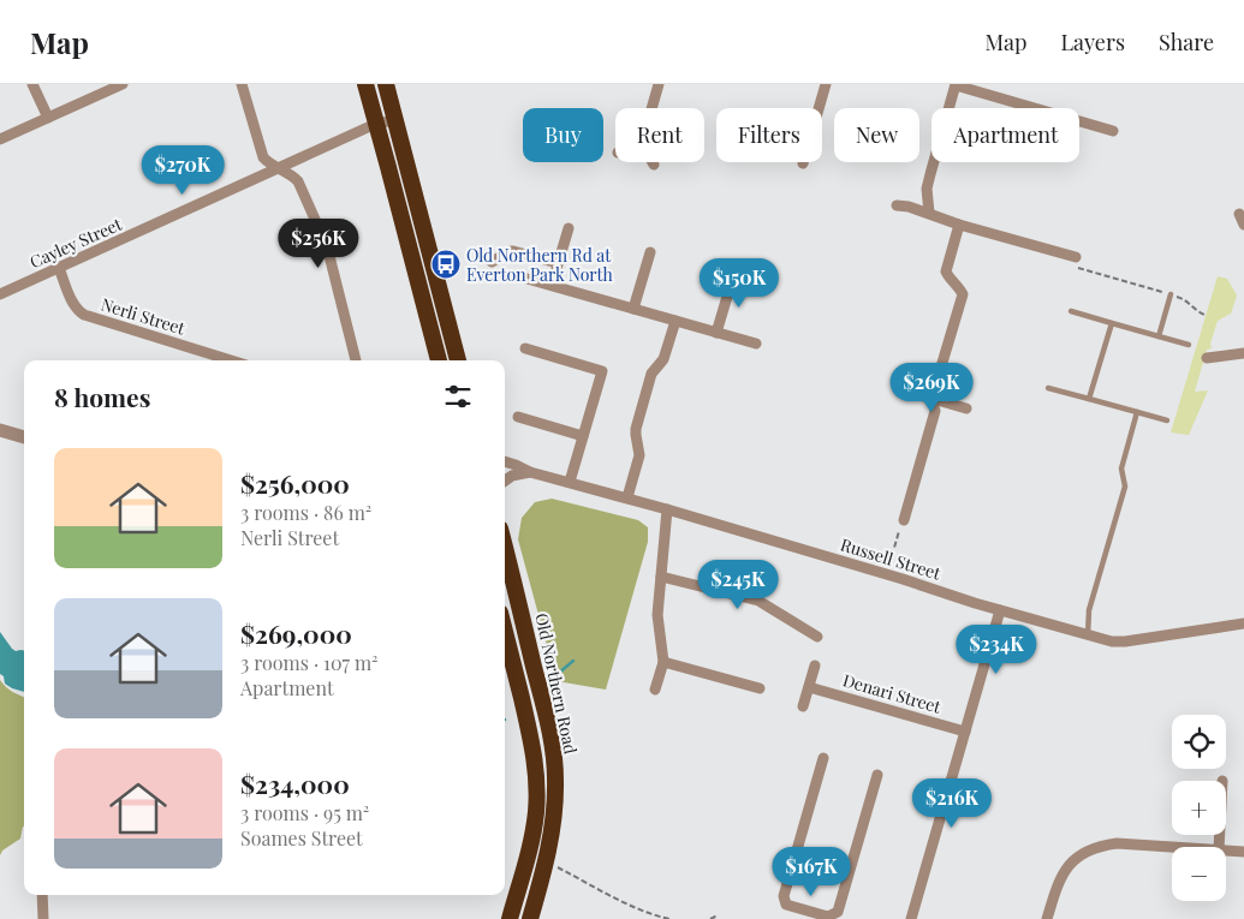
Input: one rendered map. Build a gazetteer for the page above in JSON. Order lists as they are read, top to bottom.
{
  "streets": {
    "highway": ["Old Northern Road"],
    "street": [
      "Cayley Street",
      "Nerli Street",
      "Russell Street",
      "Denari Street"
    ]
  },
  "crossings": [
    ["Cayley Street", "Nerli Street"]
  ],
  "places": {
    "bus stop": ["Old Northern Rd at Everton Park North"]
  },
  "page": {
    "header": "Map",
    "nav": ["Map", "Layers", "Share"],
    "chip": [
      "Buy",
      "Rent",
      "Filters",
      "New",
      "Apartment"
    ],
    "price": [
      "$270K",
      "$256K",
      "$150K",
      "$269K",
      "$245K",
      "$234K",
      "$216K",
      "$167K"
    ],
    "heading": "8 homes",
    "list": [
      {
        "name": "$256,000",
        "note": "3 rooms · 86 m² · Nerli Street"
      },
      {
        "name": "$269,000",
        "note": "3 rooms · 107 m² · Apartment"
      },
      {
        "name": "$234,000",
        "note": "3 rooms · 95 m² · Soames Street"
      }
    ],
    "map_buttons": ["+", "−"]
  }
}
